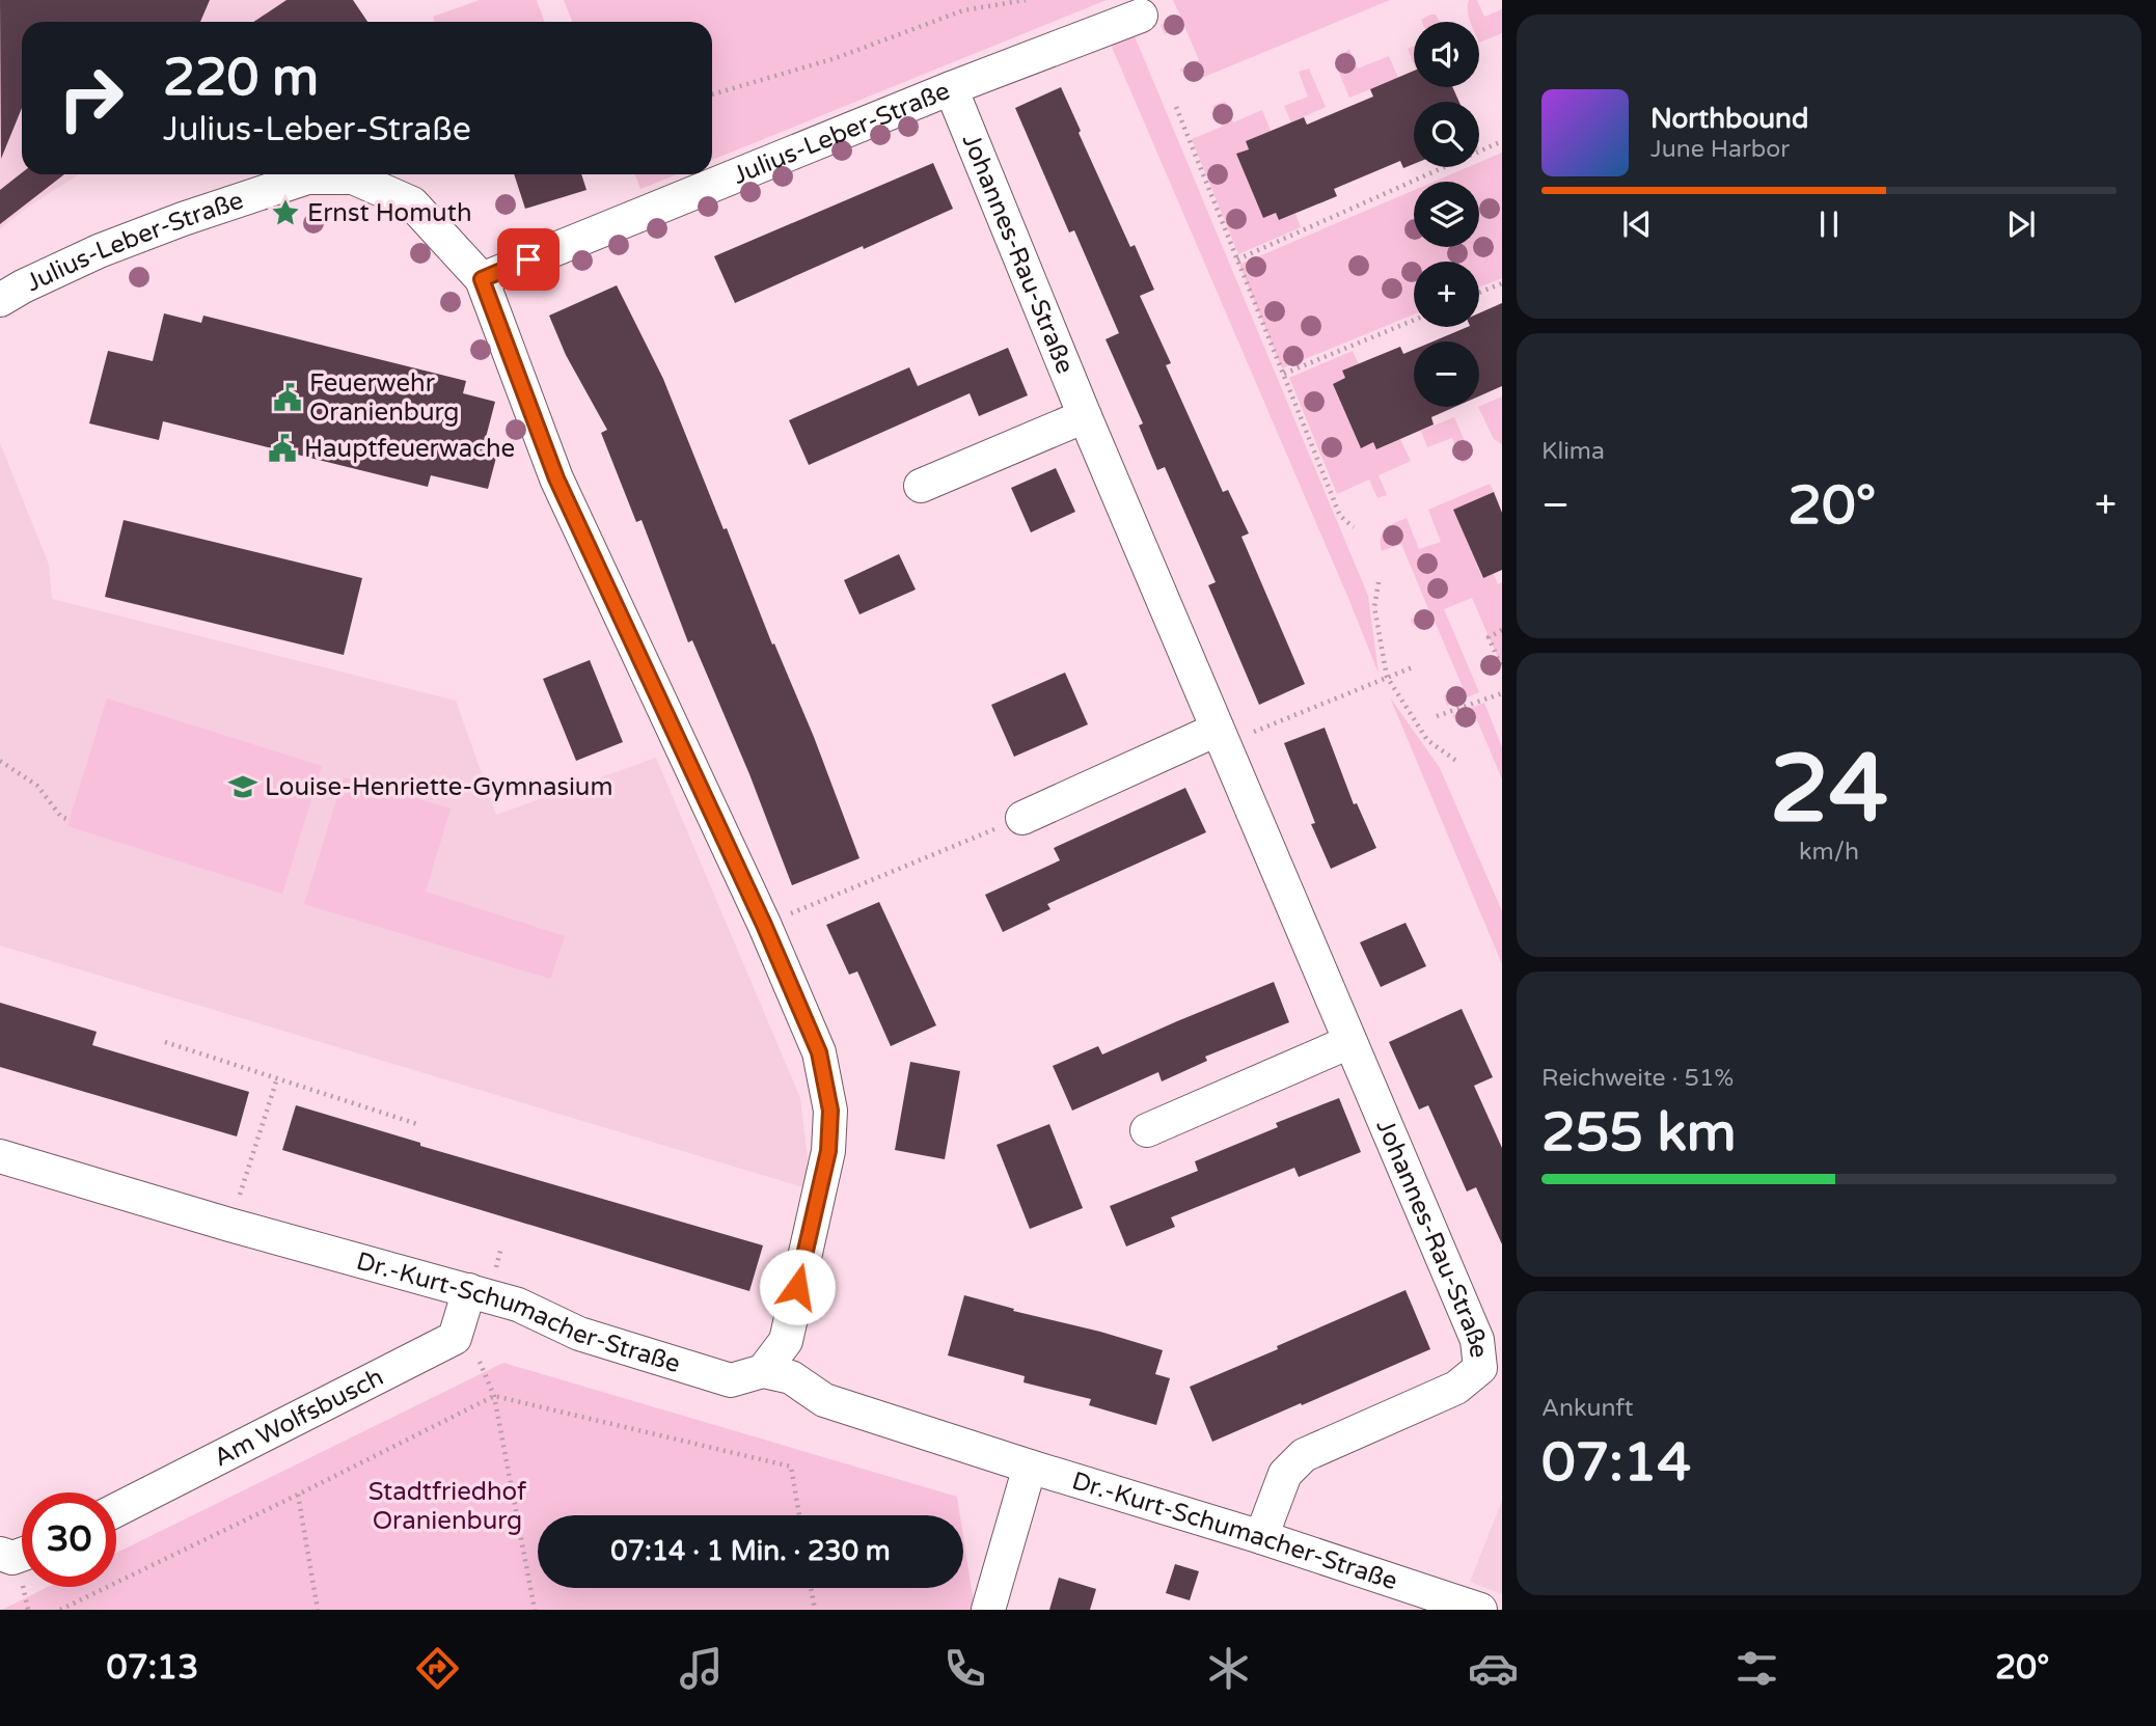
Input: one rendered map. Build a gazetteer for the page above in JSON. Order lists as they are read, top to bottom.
{
  "streets": {
    "street": [
      "Julius-Leber-Straße",
      "Johannes-Rau-Straße",
      "Dr.-Kurt-Schumacher-Straße",
      "Am Wolfsbusch"
    ]
  },
  "crossings": [
    ["Julius-Leber-Straße", "Johannes-Rau-Straße"],
    ["Johannes-Rau-Straße", "Dr.-Kurt-Schumacher-Straße"],
    ["Dr.-Kurt-Schumacher-Straße", "Am Wolfsbusch"]
  ],
  "parks": ["Stadtfriedhof Oranienburg"],
  "places": {
    "place": ["Ernst Homuth"],
    "public building": ["Feuerwehr Oranienburg", "Hauptfeuerwache"],
    "school or university": ["Louise-Henriette-Gymnasium"]
  },
  "page": {
    "map_buttons": ["+", "−"],
    "turn": ["220 m", "Julius-Leber-Straße"],
    "song": ["Northbound", "June Harbor"],
    "tile": [
      "Klima",
      ["24", "km/h"],
      ["Reichweite · 51%", "255 km"],
      ["Ankunft", "07:14"]
    ],
    "heat": ["−", "20°", "+"],
    "limit": "30",
    "trip": "07:14 · 1 Min. · 230 m",
    "tabs": ["07:13", "20°"]
  }
}
